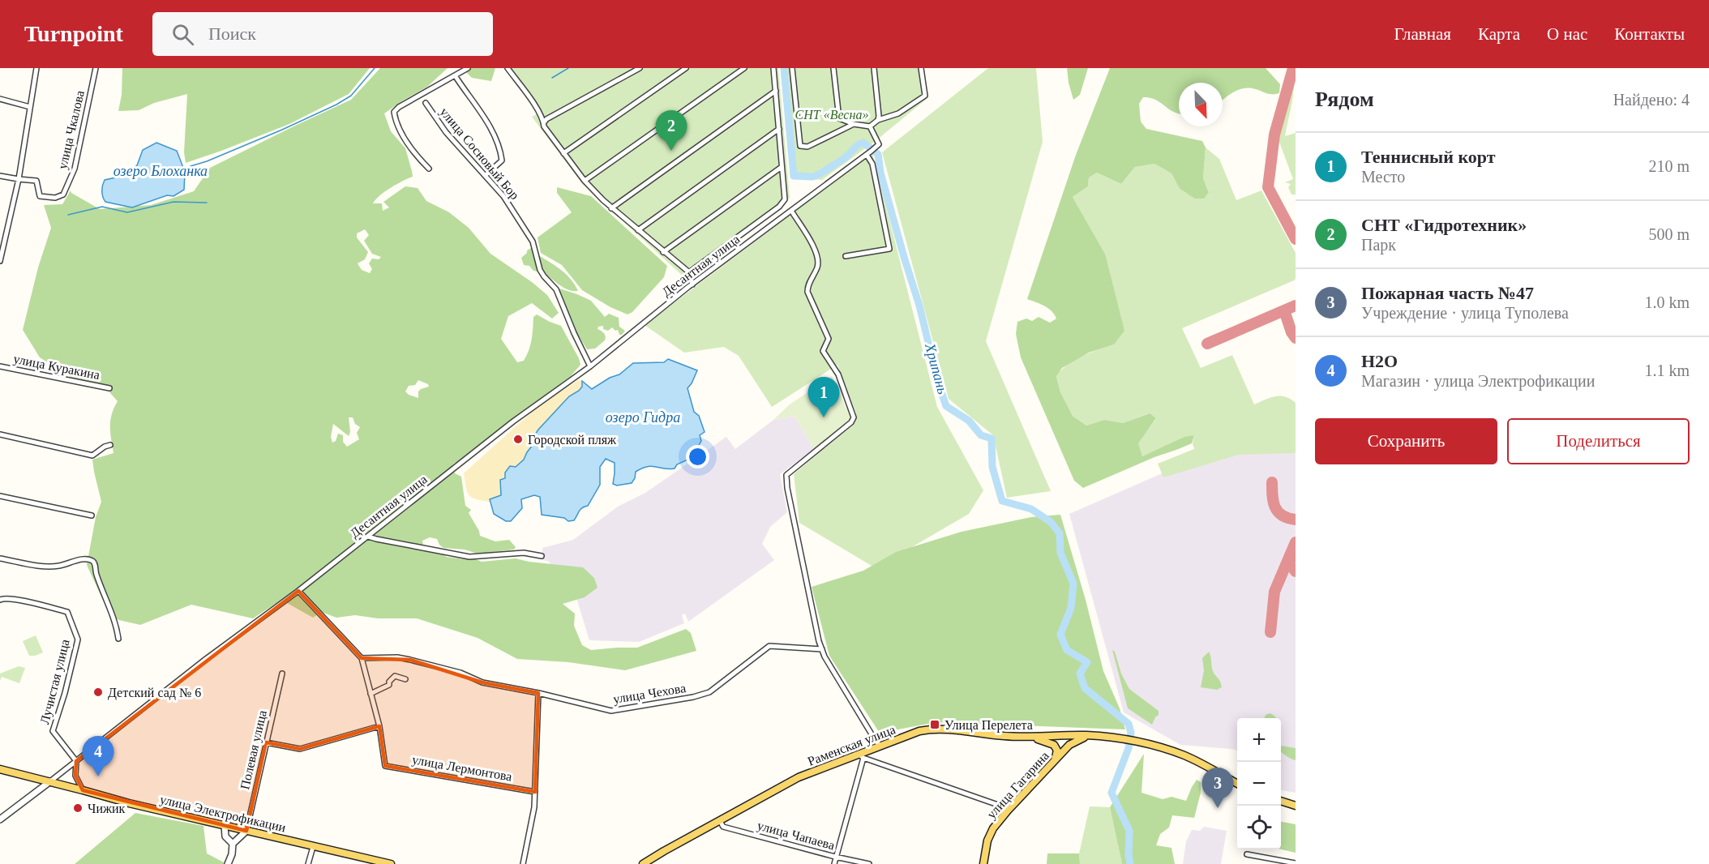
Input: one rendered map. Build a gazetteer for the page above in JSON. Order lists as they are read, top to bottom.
{
  "streets": {
    "main road": ["Раменская улица", "улица Гагарина", "улица Электрофикации"],
    "street": [
      "улица Чкалова",
      "улица Сосновый Бор",
      "Десантная улица",
      "улица Куракина",
      "Лучистая улица",
      "улица Чехова",
      "Полевая улица",
      "улица Лермонтова",
      "улица Чапаева"
    ]
  },
  "crossings": [
    ["улица Сосновый Бор", "Десантная улица"],
    ["Десантная улица", "Лучистая улица"],
    ["Десантная улица", "улица Электрофикации"],
    ["Раменская улица", "улица Гагарина"],
    ["Раменская улица", "улица Чапаева"],
    ["Полевая улица", "улица Электрофикации"]
  ],
  "water": ["озеро Блоханка", "Хрипань", "озеро Гидра"],
  "parks": ["СНТ «Весна»"],
  "places": {
    "other": ["Городской пляж", "Детский сад № 6", "Чижик"],
    "transit": ["Улица Перелета"]
  },
  "north": "bottom right",
  "page": {
    "header": "Turnpoint",
    "search": "Поиск",
    "nav": [
      "Главная",
      "Карта",
      "О нас",
      "Контакты"
    ],
    "heading": ["Рядом", "Найдено: 4"],
    "pins": [
      "2",
      "1",
      "4",
      "3"
    ],
    "list": [
      {
        "mark": "1",
        "name": "Теннисный корт",
        "note": "Место",
        "value": "210 m"
      },
      {
        "mark": "2",
        "name": "СНТ «Гидротехник»",
        "note": "Парк",
        "value": "500 m"
      },
      {
        "mark": "3",
        "name": "Пожарная часть №47",
        "note": "Учреждение · улица Туполева",
        "value": "1.0 km"
      },
      {
        "mark": "4",
        "name": "H2O",
        "note": "Магазин · улица Электрофикации",
        "value": "1.1 km"
      }
    ],
    "buttons": ["Сохранить", "Поделиться"],
    "map_buttons": ["+", "−"]
  }
}
